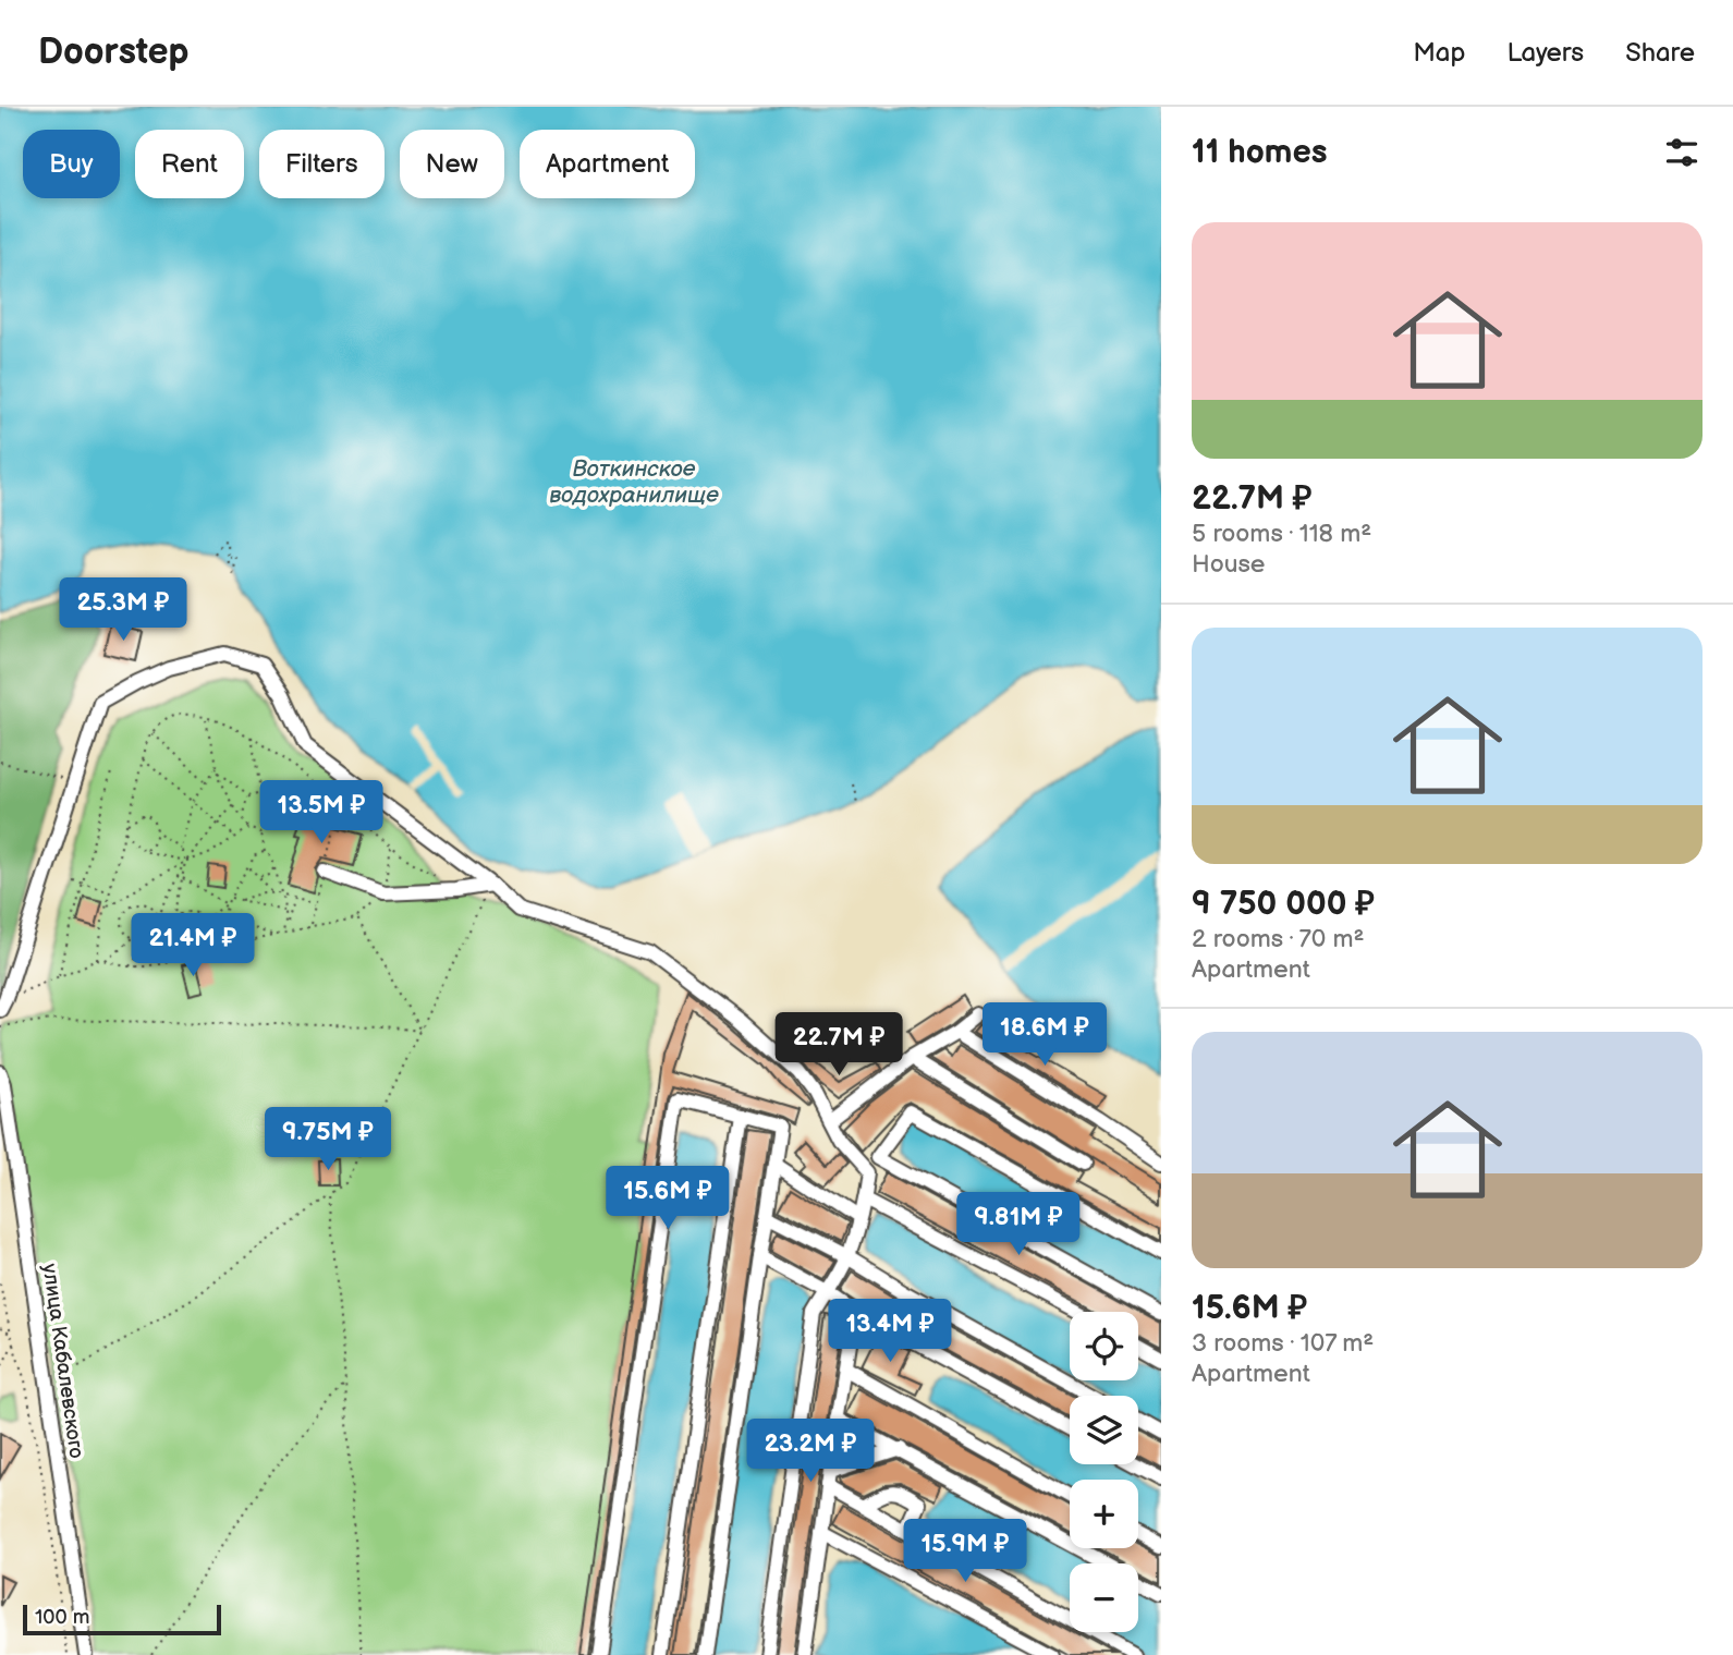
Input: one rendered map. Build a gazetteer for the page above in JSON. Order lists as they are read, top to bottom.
{
  "streets": {
    "street": ["улица Кабалевского"]
  },
  "water": ["Воткинское водохранилище"],
  "scale_bar": "100 m",
  "page": {
    "header": "Doorstep",
    "nav": ["Map", "Layers", "Share"],
    "heading": "11 homes",
    "chip": [
      "Buy",
      "Rent",
      "Filters",
      "New",
      "Apartment"
    ],
    "list": [
      {
        "name": "22.7M ₽",
        "note": "5 rooms · 118 m² · House"
      },
      {
        "name": "9 750 000 ₽",
        "note": "2 rooms · 70 m² · Apartment"
      },
      {
        "name": "15.6M ₽",
        "note": "3 rooms · 107 m² · Apartment"
      }
    ],
    "price": [
      "25.3M ₽",
      "13.5M ₽",
      "21.4M ₽",
      "18.6M ₽",
      "22.7M ₽",
      "9.75M ₽",
      "15.6M ₽",
      "9.81M ₽",
      "13.4M ₽",
      "23.2M ₽",
      "15.9M ₽"
    ],
    "map_buttons": ["+", "−"],
    "scale": "100 m"
  }
}
